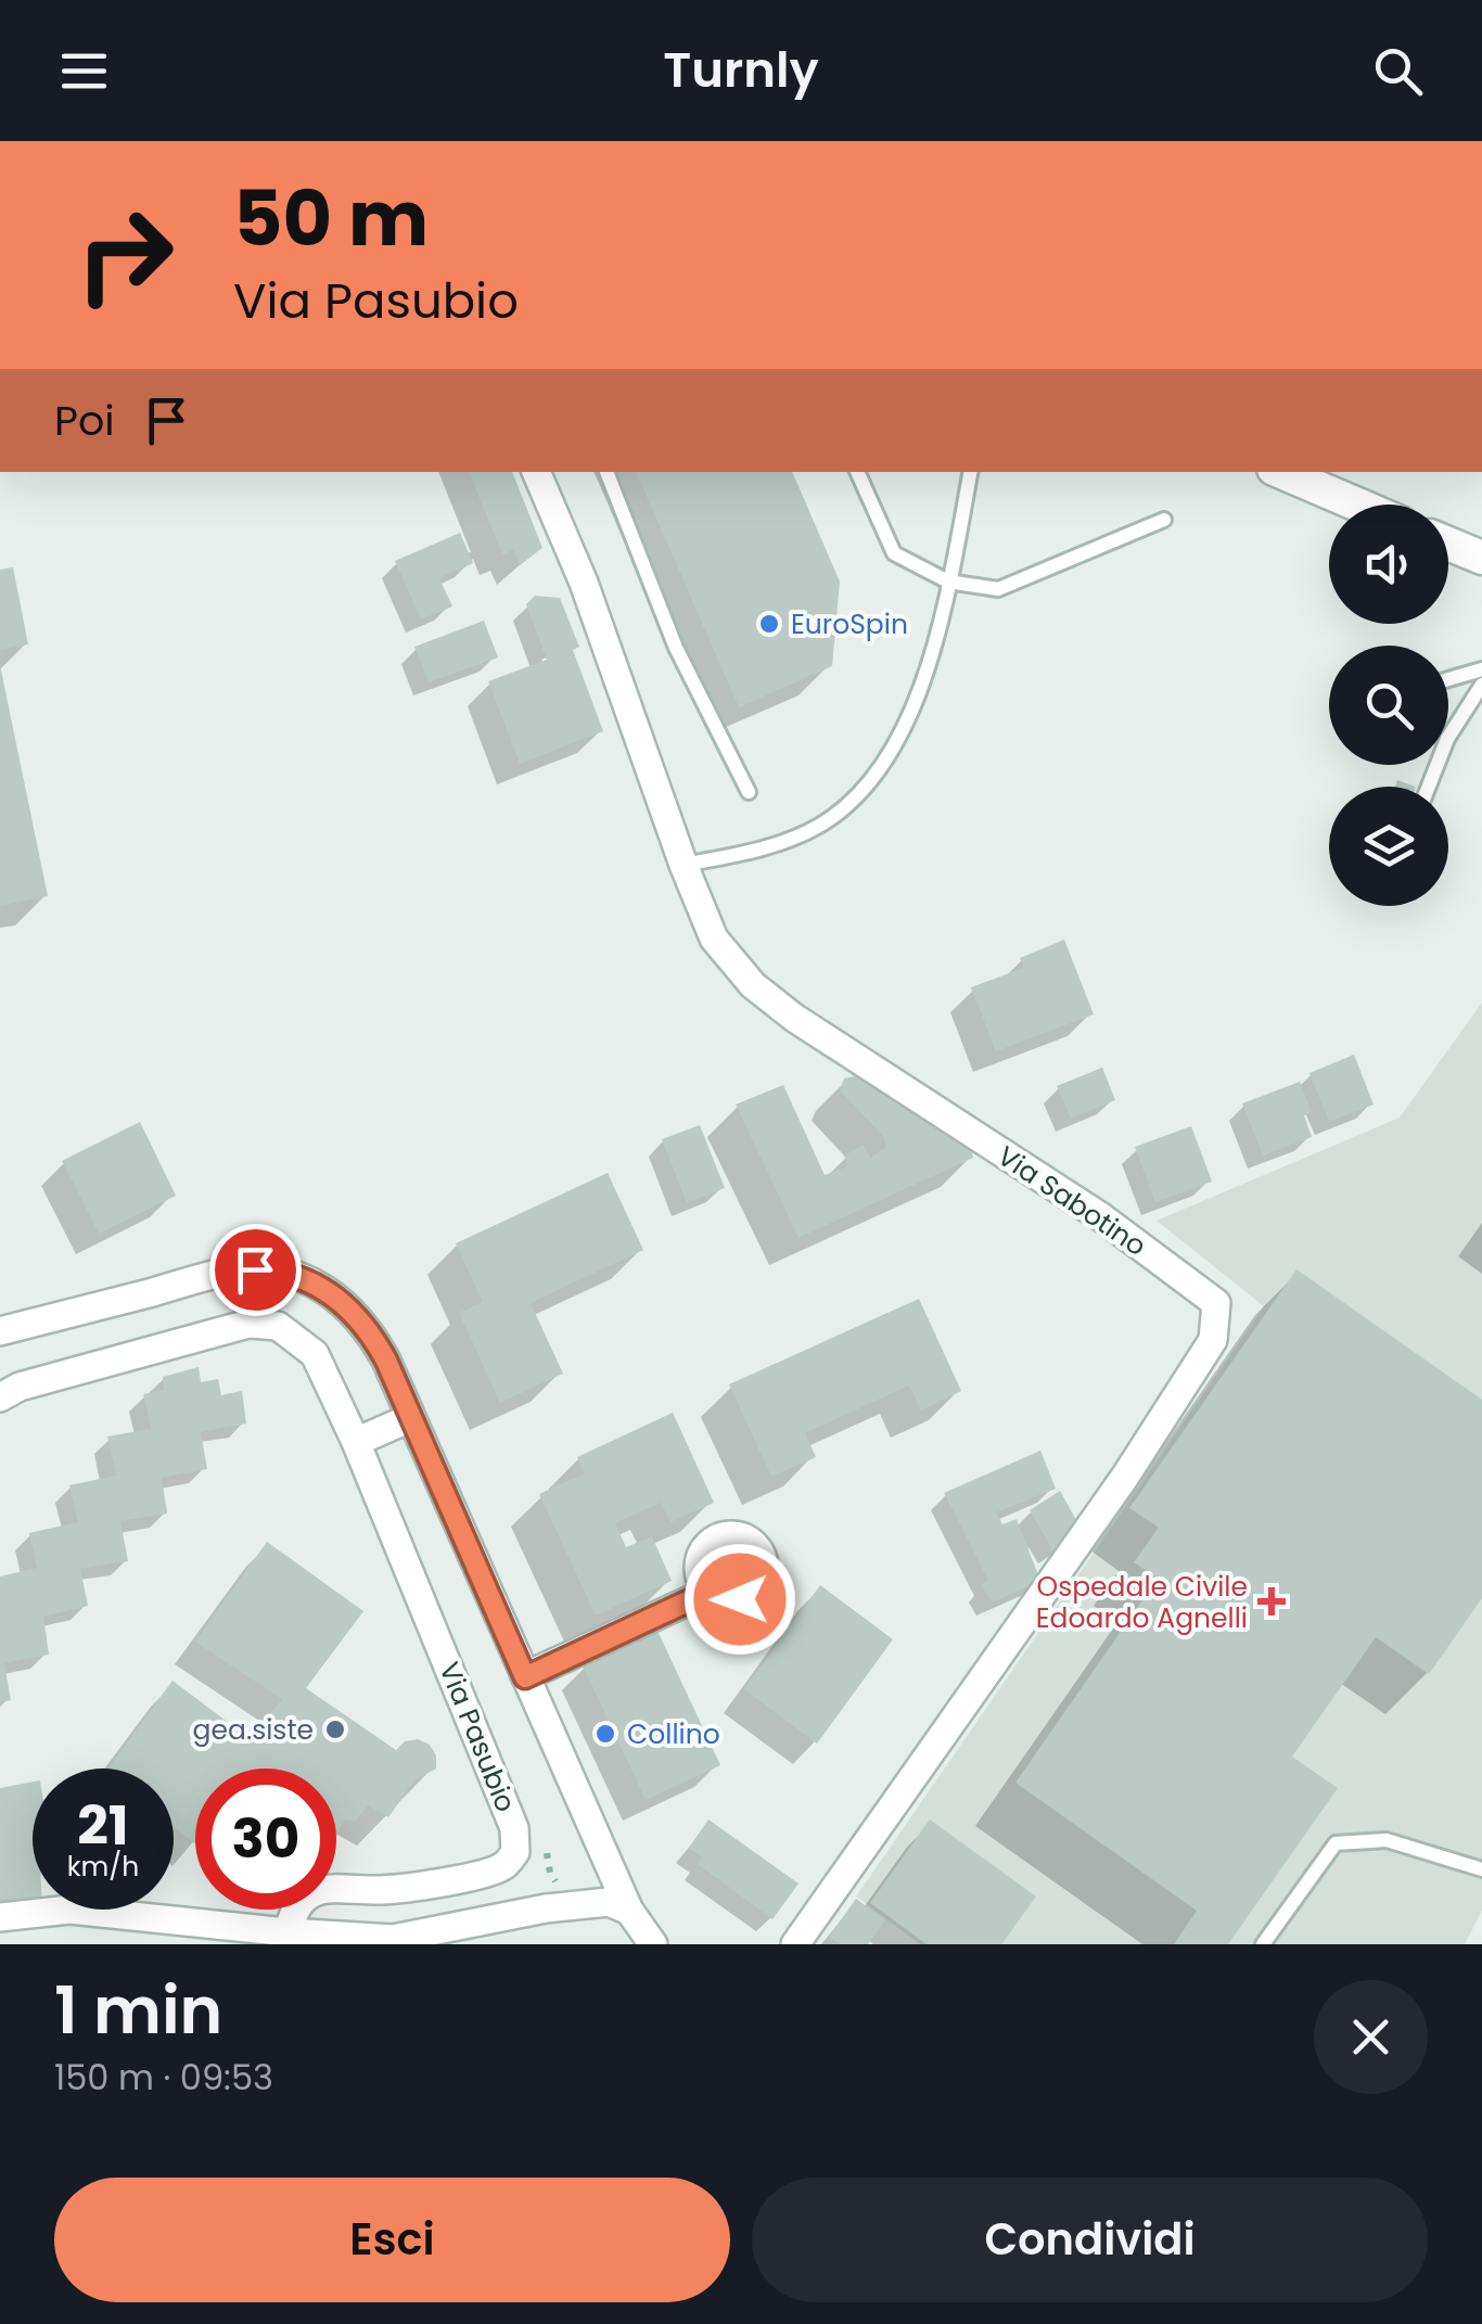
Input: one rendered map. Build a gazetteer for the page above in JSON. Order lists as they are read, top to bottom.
{
  "streets": {
    "street": ["Via Sabotino", "Via Pasubio"]
  },
  "places": {
    "other": ["EuroSpin", "gea.siste", "Collino"],
    "health": ["Ospedale Civile Edoardo Agnelli"]
  },
  "page": {
    "header": "Turnly",
    "turn": ["50 m", "Via Pasubio"],
    "then": "Poi",
    "speed": "21 km/h",
    "limit": "30",
    "heading": ["1 min", "150 m · 09:53"],
    "buttons": ["Esci", "Condividi"]
  }
}
